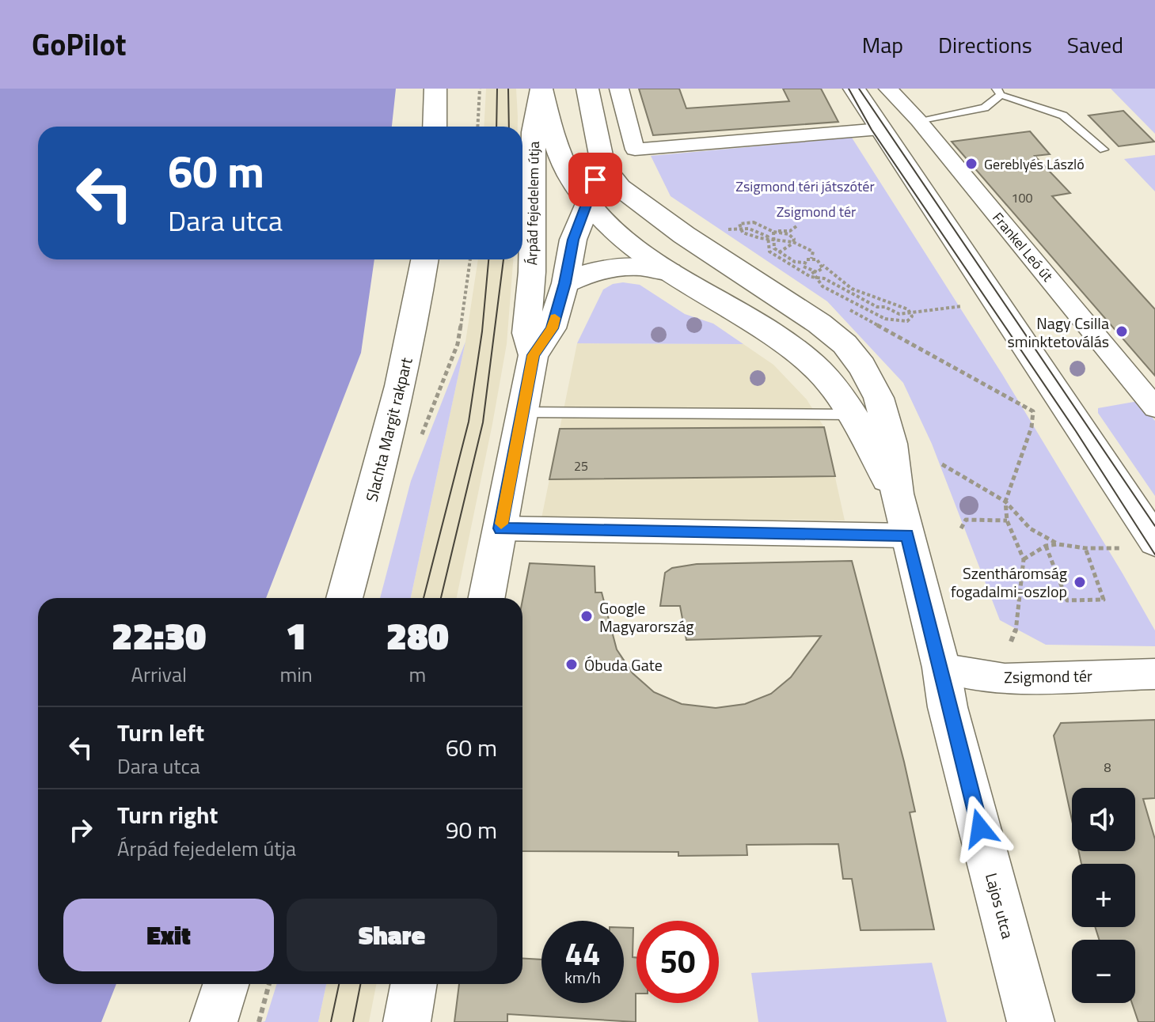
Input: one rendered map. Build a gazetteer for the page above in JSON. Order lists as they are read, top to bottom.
{
  "streets": {
    "main road": ["Árpád fejedelem útja", "Slachta Margit rakpart", "Lajos utca"],
    "street": ["Frankel Leó út", "Zsigmond tér"]
  },
  "crossings": [
    ["Zsigmond tér", "Lajos utca"]
  ],
  "parks": ["Zsigmond téri játszótér", "Zsigmond tér"],
  "places": [
    "Gereblyés László",
    "Nagy Csilla sminktetoválás",
    "Szentháromság fogadalmi-oszlop",
    "Google Magyarország",
    "Óbuda Gate"
  ],
  "house_numbers": ["100", "25", "8"],
  "page": {
    "header": "GoPilot",
    "nav": ["Map", "Directions", "Saved"],
    "turn": ["60 m", "Dara utca"],
    "eta": [
      "22:30",
      "Arrival",
      "1",
      "min",
      "280",
      "m"
    ],
    "list": [
      {
        "name": "Turn left",
        "note": "Dara utca",
        "value": "60 m"
      },
      {
        "name": "Turn right",
        "note": "Árpád fejedelem útja",
        "value": "90 m"
      }
    ],
    "map_buttons": ["+", "−"],
    "buttons": ["Exit", "Share"],
    "speed": "44 km/h",
    "limit": "50"
  }
}
